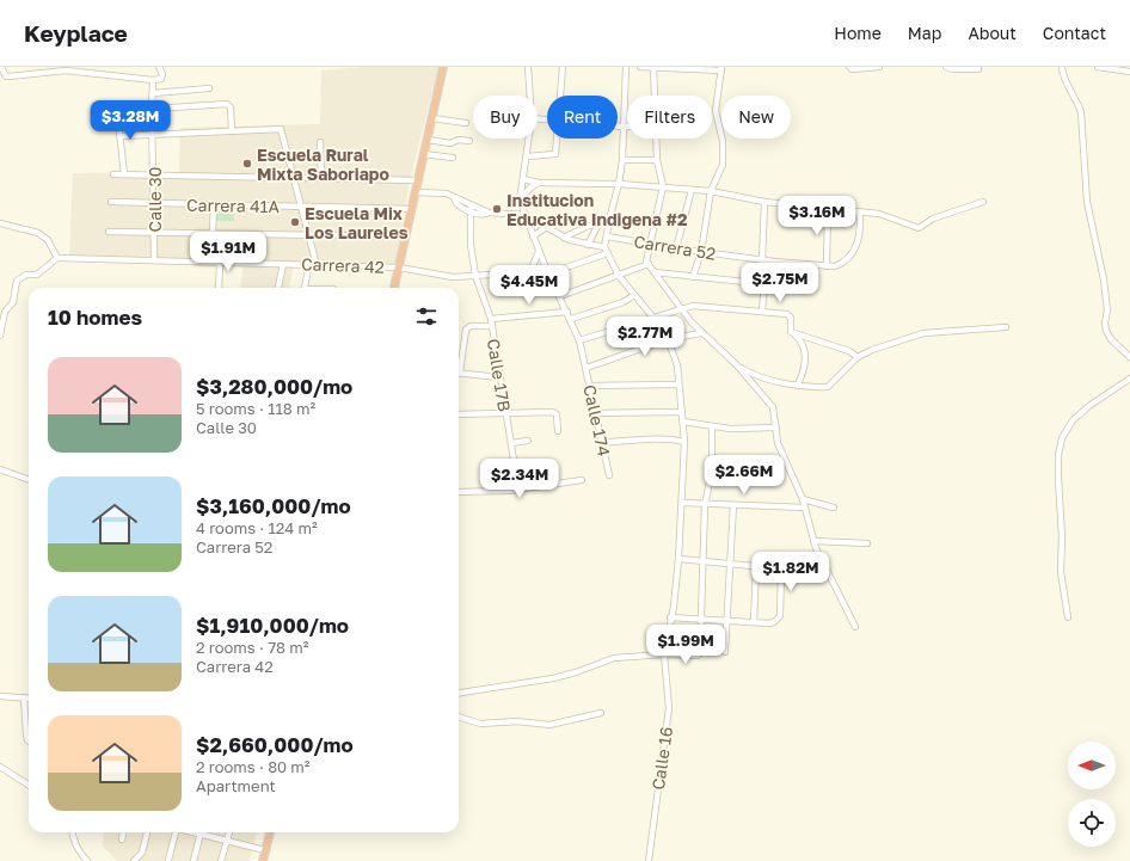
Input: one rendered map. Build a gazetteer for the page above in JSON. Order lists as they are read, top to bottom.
{
  "streets": {
    "street": [
      "Calle 30",
      "Carrera 41A",
      "Carrera 52",
      "Carrera 42",
      "Calle 17B",
      "Calle 174",
      "Calle 16"
    ]
  },
  "crossings": [
    ["Calle 30", "Carrera 41A"],
    ["Calle 30", "Carrera 42"],
    ["Carrera 42", "Calle 17B"],
    ["Carrera 42", "Calle 174"],
    ["Carrera 42", "Calle 16"]
  ],
  "places": ["Escuela Rural Mixta Saboriapo", "Institucion Educativa Indigena #2", "Escuela Mix Los Laureles"],
  "north": "left",
  "page": {
    "header": "Keyplace",
    "nav": [
      "Home",
      "Map",
      "About",
      "Contact"
    ],
    "chip": [
      "Buy",
      "Rent",
      "Filters",
      "New"
    ],
    "price": [
      "$3.28M",
      "$3.16M",
      "$1.91M",
      "$2.75M",
      "$4.45M",
      "$2.77M",
      "$2.66M",
      "$2.34M",
      "$1.82M",
      "$1.99M"
    ],
    "heading": "10 homes",
    "list": [
      {
        "name": "$3,280,000/mo",
        "note": "5 rooms · 118 m² · Calle 30"
      },
      {
        "name": "$3,160,000/mo",
        "note": "4 rooms · 124 m² · Carrera 52"
      },
      {
        "name": "$1,910,000/mo",
        "note": "2 rooms · 78 m² · Carrera 42"
      },
      {
        "name": "$2,660,000/mo",
        "note": "2 rooms · 80 m² · Apartment"
      }
    ]
  }
}
